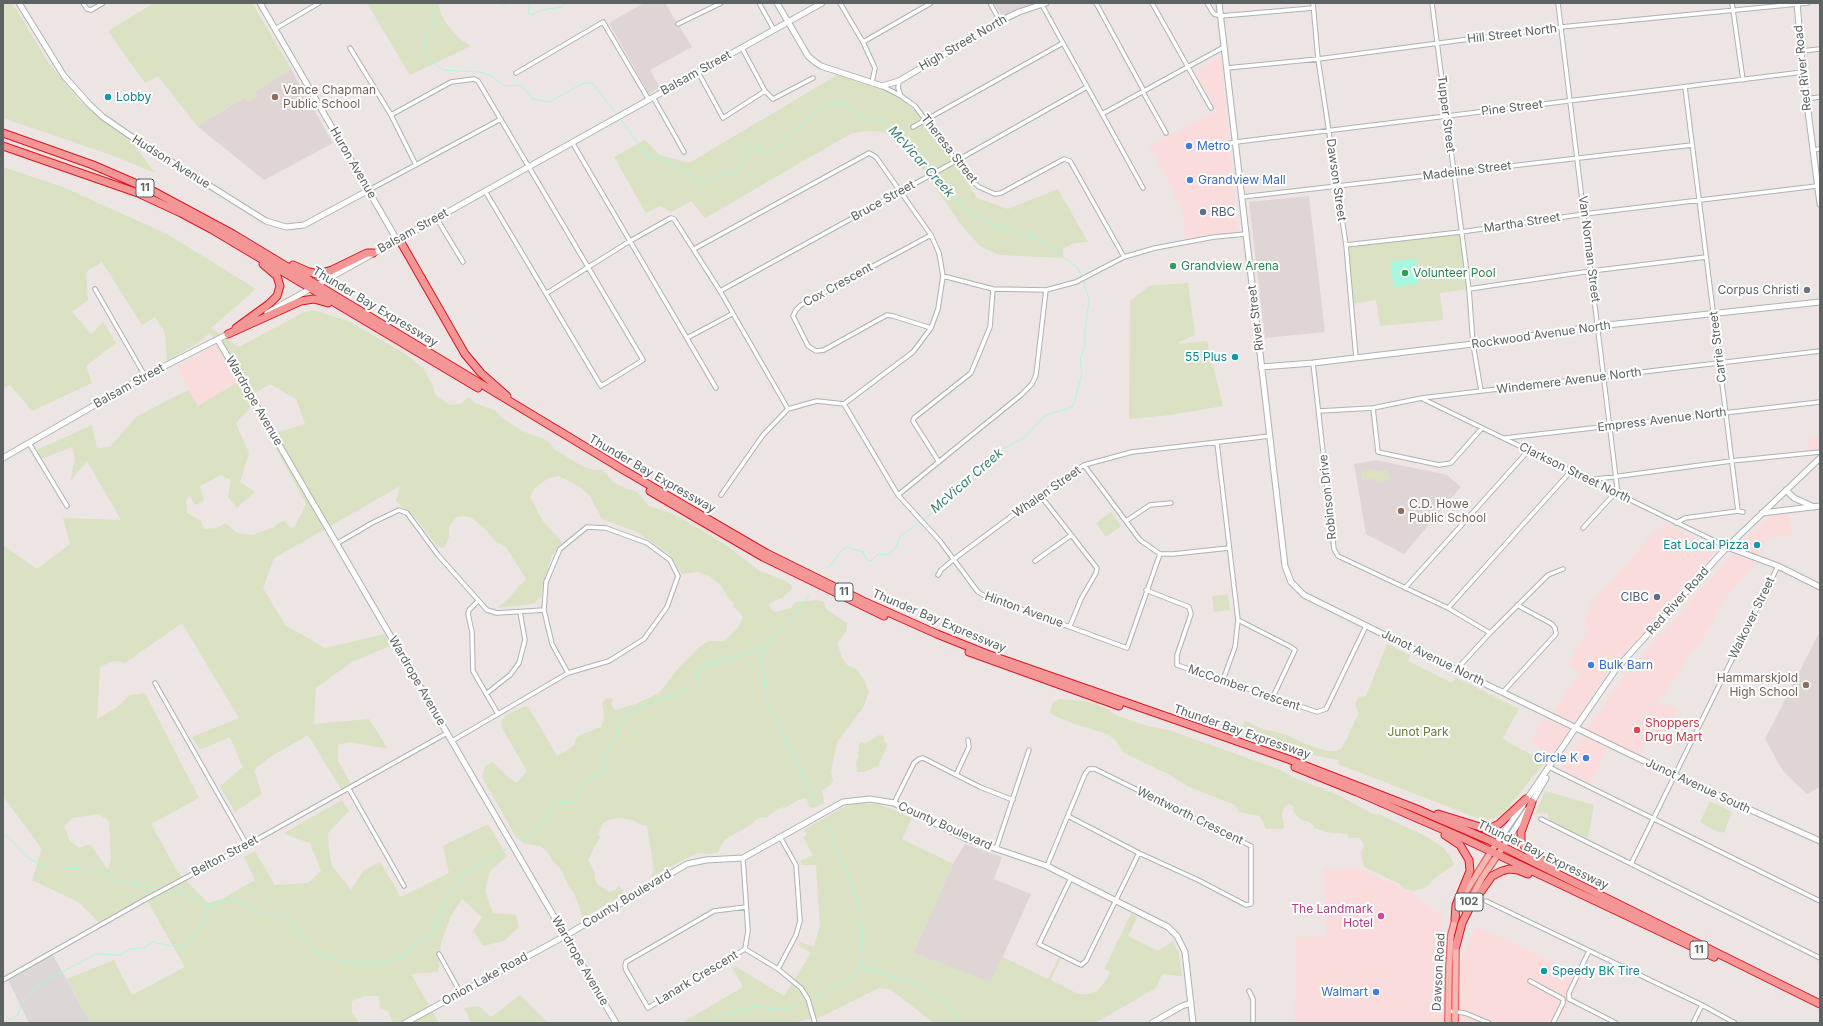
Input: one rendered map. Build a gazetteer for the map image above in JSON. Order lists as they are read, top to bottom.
{
  "streets": {
    "highway": ["11", "Thunder Bay Expressway"],
    "main road": [
      "High Street North",
      "Red River Road",
      "Balsam Street",
      "Theresa Street",
      "Hudson Avenue",
      "Huron Avenue",
      "River Street",
      "Rockwood Avenue North",
      "Wardrope Avenue",
      "Junot Avenue North",
      "Junot Avenue South",
      "County Boulevard",
      "102",
      "Dawson Road",
      "Onion Lake Road"
    ],
    "street": [
      "Hill Street North",
      "Pine Street",
      "Tupper Street",
      "Madeline Street",
      "Dawson Street",
      "Bruce Street",
      "Martha Street",
      "Van Norman Street",
      "Cox Crescent",
      "Carrie Street",
      "Windemere Avenue North",
      "Empress Avenue North",
      "Clarkson Street North",
      "Whalen Street",
      "Robinson Drive",
      "Hinton Avenue",
      "Walkover Street",
      "McComber Crescent",
      "Wentworth Crescent",
      "Belton Street",
      "Lanark Crescent"
    ]
  },
  "crossings": [
    ["Hill Street North", "Red River Road"],
    ["Hill Street North", "Tupper Street"],
    ["Hill Street North", "Dawson Street"],
    ["Hill Street North", "Van Norman Street"],
    ["Hill Street North", "River Street"],
    ["High Street North", "Theresa Street"],
    ["Red River Road", "Pine Street"],
    ["Red River Road", "Martha Street"],
    ["Red River Road", "Clarkson Street North"],
    ["Red River Road", "Junot Avenue North"],
    ["Red River Road", "Junot Avenue South"],
    ["Red River Road", "Dawson Road"],
    ["Balsam Street", "Theresa Street"],
    ["Balsam Street", "Huron Avenue"],
    ["Balsam Street", "Thunder Bay Expressway"],
    ["Balsam Street", "Wardrope Avenue"],
    ["Pine Street", "Tupper Street"],
    ["Pine Street", "Dawson Street"],
    ["Pine Street", "Van Norman Street"],
    ["Pine Street", "River Street"],
    ["Pine Street", "Carrie Street"],
    ["Tupper Street", "Madeline Street"],
    ["Tupper Street", "Martha Street"],
    ["Tupper Street", "Rockwood Avenue North"],
    ["Tupper Street", "Windemere Avenue North"],
    ["Theresa Street", "Bruce Street"],
    ["Hudson Avenue", "Huron Avenue"],
    ["Madeline Street", "Dawson Street"],
    ["Madeline Street", "Van Norman Street"],
    ["Madeline Street", "River Street"],
    ["Madeline Street", "Carrie Street"],
    ["Dawson Street", "Martha Street"],
    ["Dawson Street", "Rockwood Avenue North"],
    ["Martha Street", "Van Norman Street"],
    ["Martha Street", "Carrie Street"],
    ["Van Norman Street", "Rockwood Avenue North"],
    ["Van Norman Street", "Windemere Avenue North"],
    ["Van Norman Street", "Empress Avenue North"],
    ["Van Norman Street", "Clarkson Street North"],
    ["Thunder Bay Expressway", "Dawson Road"],
    ["River Street", "Rockwood Avenue North"],
    ["River Street", "Whalen Street"],
    ["River Street", "Junot Avenue North"],
    ["Rockwood Avenue North", "Carrie Street"],
    ["Rockwood Avenue North", "Robinson Drive"],
    ["Carrie Street", "Windemere Avenue North"],
    ["Carrie Street", "Empress Avenue North"],
    ["Windemere Avenue North", "Clarkson Street North"],
    ["Windemere Avenue North", "Robinson Drive"],
    ["Wardrope Avenue", "County Boulevard"],
    ["Wardrope Avenue", "Belton Street"],
    ["Wardrope Avenue", "Onion Lake Road"],
    ["Empress Avenue North", "Clarkson Street North"],
    ["Whalen Street", "Hinton Avenue"],
    ["Hinton Avenue", "McComber Crescent"],
    ["Walkover Street", "Junot Avenue South"],
    ["Junot Avenue North", "McComber Crescent"],
    ["Junot Avenue North", "Junot Avenue South"],
    ["Wentworth Crescent", "County Boulevard"],
    ["County Boulevard", "Lanark Crescent"],
    ["County Boulevard", "Onion Lake Road"]
  ],
  "water": ["McVicar Creek"],
  "parks": ["Junot Park"],
  "places": [
    "Lobby",
    "Vance Chapman Public School",
    "Metro",
    "Grandview Mall",
    "RBC",
    "Grandview Arena",
    "Volunteer Pool",
    "Corpus Christi",
    "55 Plus",
    "C.D. Howe Public School",
    "Eat Local Pizza",
    "CIBC",
    "Bulk Barn",
    "Hammarskjold High School",
    "Shoppers Drug Mart",
    "Circle K",
    "The Landmark Hotel",
    "Speedy BK Tire",
    "Walmart"
  ]
}
